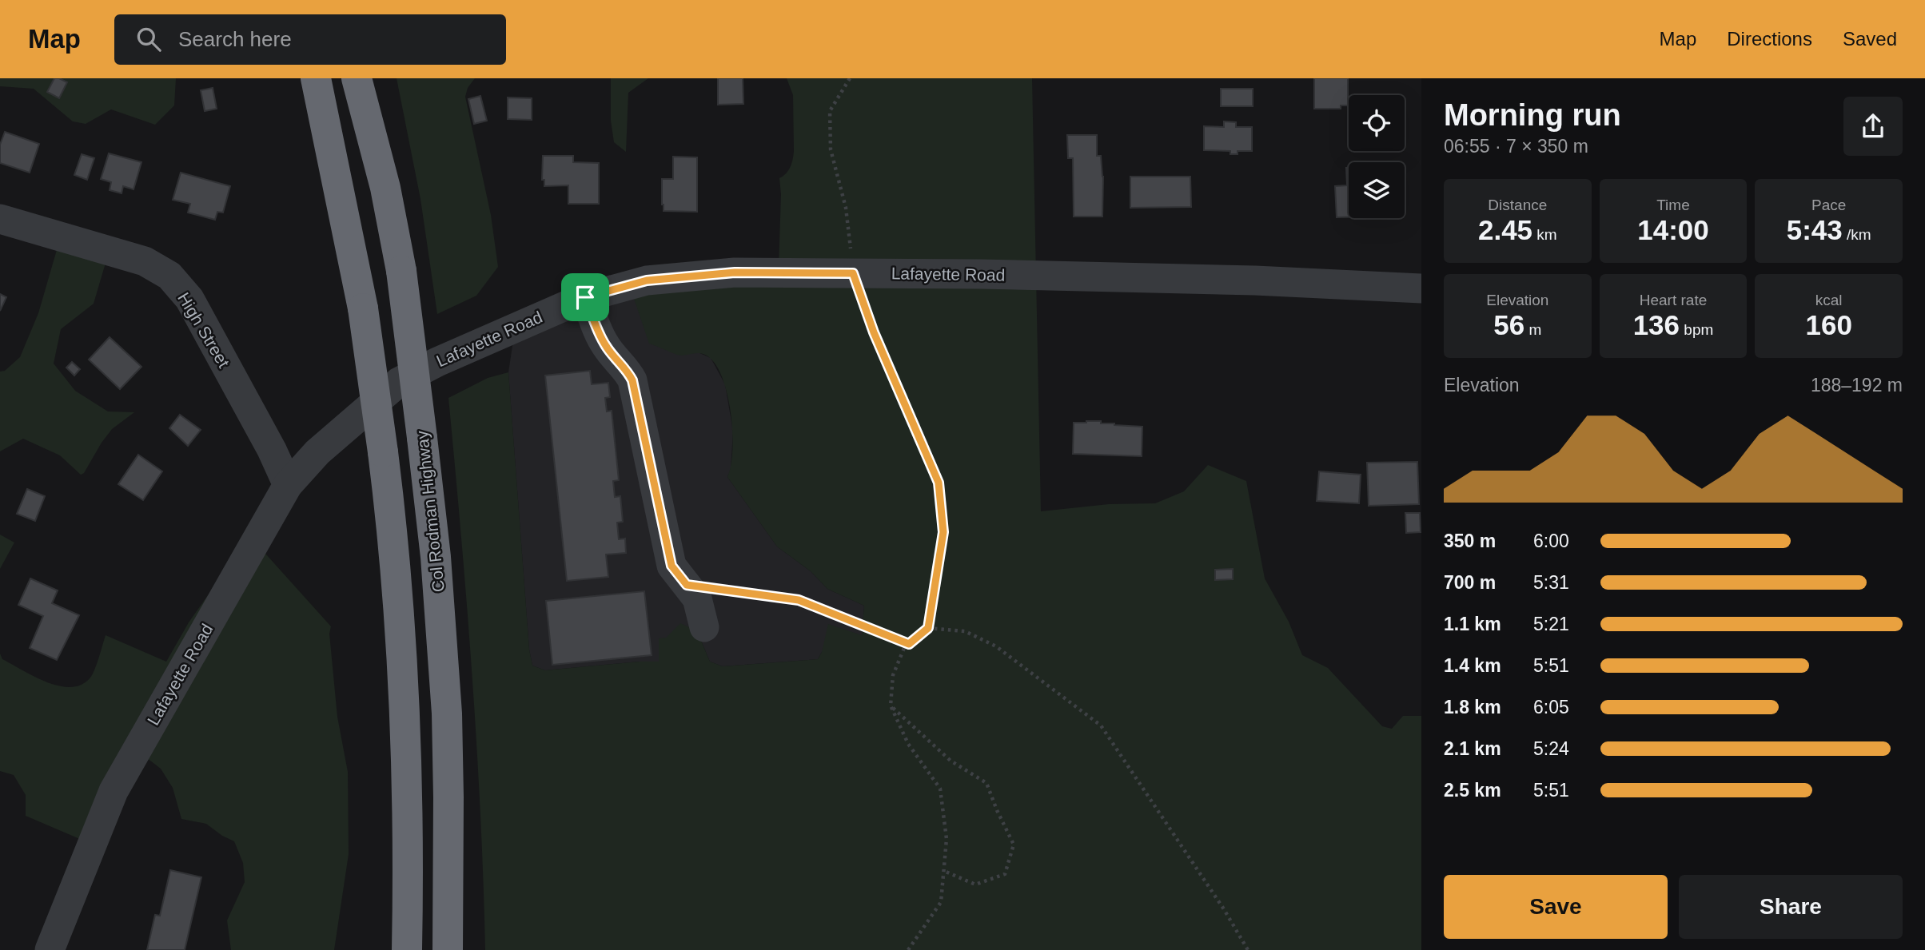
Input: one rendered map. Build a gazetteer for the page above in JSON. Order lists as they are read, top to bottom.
{
  "streets": {
    "highway": ["Col Rodman Highway"],
    "street": ["Lafayette Road", "High Street"]
  },
  "crossings": [
    ["Lafayette Road", "High Street"]
  ],
  "page": {
    "header": "Map",
    "search": "Search here",
    "nav": ["Map", "Directions", "Saved"],
    "heading": ["Morning run", "06:55 · 7 × 350 m"],
    "stats": [
      ["Distance", "2.45 km"],
      ["Time", "14:00"],
      ["Pace", "5:43 /km"],
      ["Elevation", "56 m"],
      ["Heart rate", "136 bpm"],
      ["kcal", "160"]
    ],
    "chart": ["Elevation", "188–192 m"],
    "list": [
      {
        "name": "350 m",
        "note": "6:00"
      },
      {
        "name": "700 m",
        "note": "5:31"
      },
      {
        "name": "1.1 km",
        "note": "5:21"
      },
      {
        "name": "1.4 km",
        "note": "5:51"
      },
      {
        "name": "1.8 km",
        "note": "6:05"
      },
      {
        "name": "2.1 km",
        "note": "5:24"
      },
      {
        "name": "2.5 km",
        "note": "5:51"
      }
    ],
    "buttons": ["Save", "Share"]
  }
}
